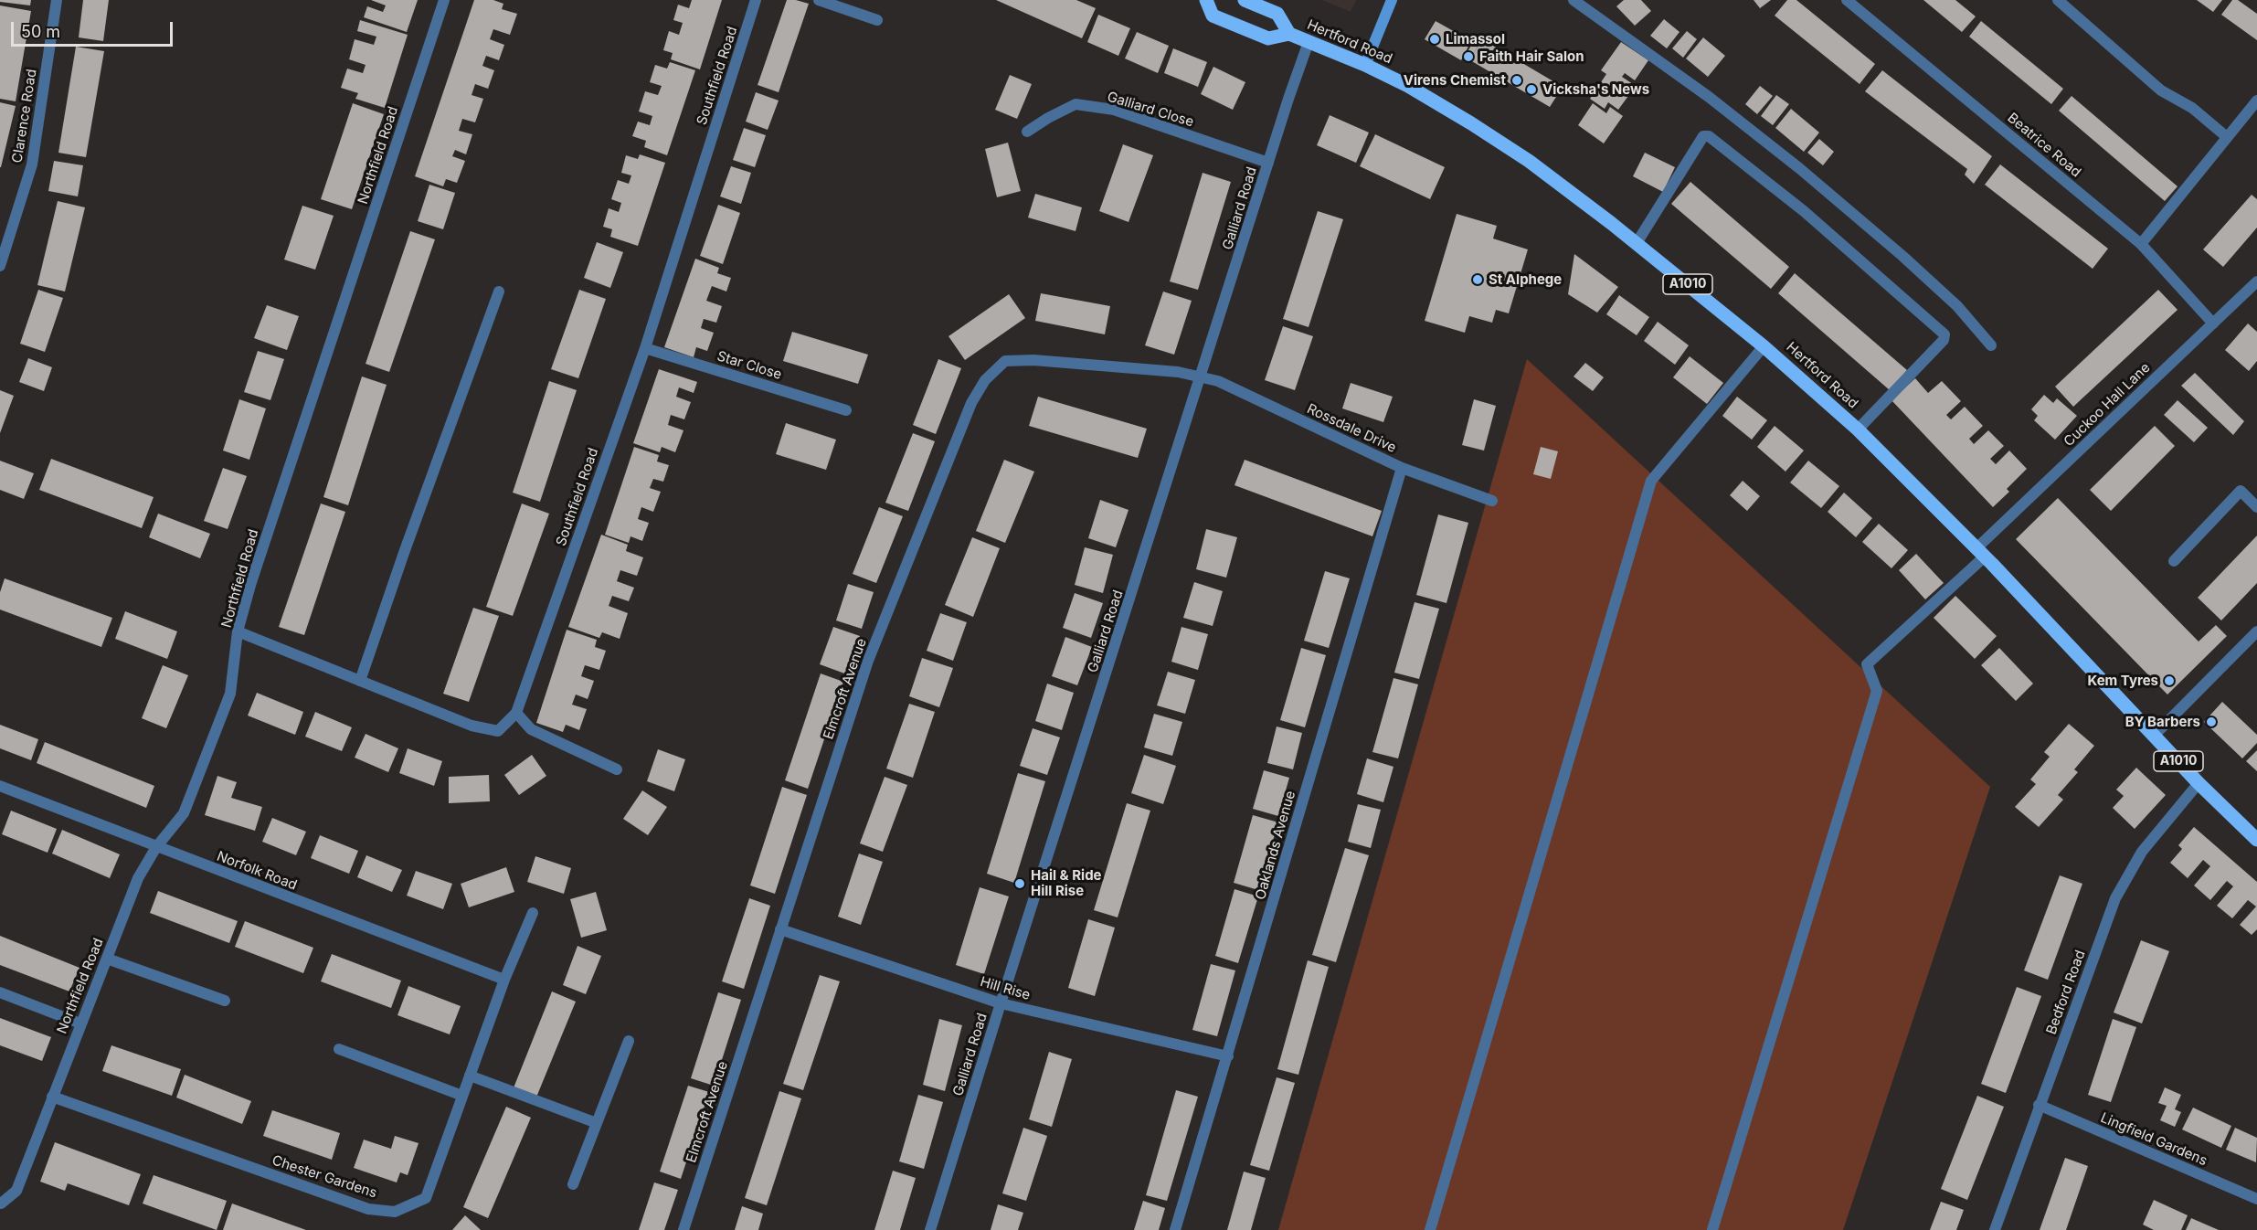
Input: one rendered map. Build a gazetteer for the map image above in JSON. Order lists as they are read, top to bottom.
{
  "streets": {
    "main road": ["Hertford Road", "A1010"],
    "street": [
      "Southfield Road",
      "Galliard Close",
      "Clarence Road",
      "Beatrice Road",
      "Northfield Road",
      "Galliard Road",
      "Star Close",
      "Cuckoo Hall Lane",
      "Rossdale Drive",
      "Elmcroft Avenue",
      "Oaklands Avenue",
      "Norfolk Road",
      "Hill Rise",
      "Bedford Road",
      "Lingfield Gardens",
      "Chester Gardens"
    ]
  },
  "crossings": [
    ["Hertford Road", "Galliard Road"],
    ["Hertford Road", "Cuckoo Hall Lane"],
    ["Hertford Road", "Bedford Road"],
    ["Southfield Road", "Northfield Road"],
    ["Southfield Road", "Star Close"],
    ["Galliard Close", "Galliard Road"],
    ["Beatrice Road", "Cuckoo Hall Lane"],
    ["Northfield Road", "Norfolk Road"],
    ["Northfield Road", "Chester Gardens"],
    ["Galliard Road", "Rossdale Drive"],
    ["Galliard Road", "Elmcroft Avenue"],
    ["Galliard Road", "Hill Rise"],
    ["Rossdale Drive", "Elmcroft Avenue"],
    ["Rossdale Drive", "Oaklands Avenue"],
    ["Elmcroft Avenue", "Hill Rise"],
    ["Oaklands Avenue", "Hill Rise"],
    ["Norfolk Road", "Chester Gardens"],
    ["Bedford Road", "Lingfield Gardens"]
  ],
  "places": [
    "Limassol",
    "Faith Hair Salon",
    "Virens Chemist",
    "Vicksha's News",
    "St Alphege",
    "Kem Tyres",
    "BY Barbers",
    "Hail & Ride Hill Rise"
  ],
  "scale_bar": "50 m"
}
